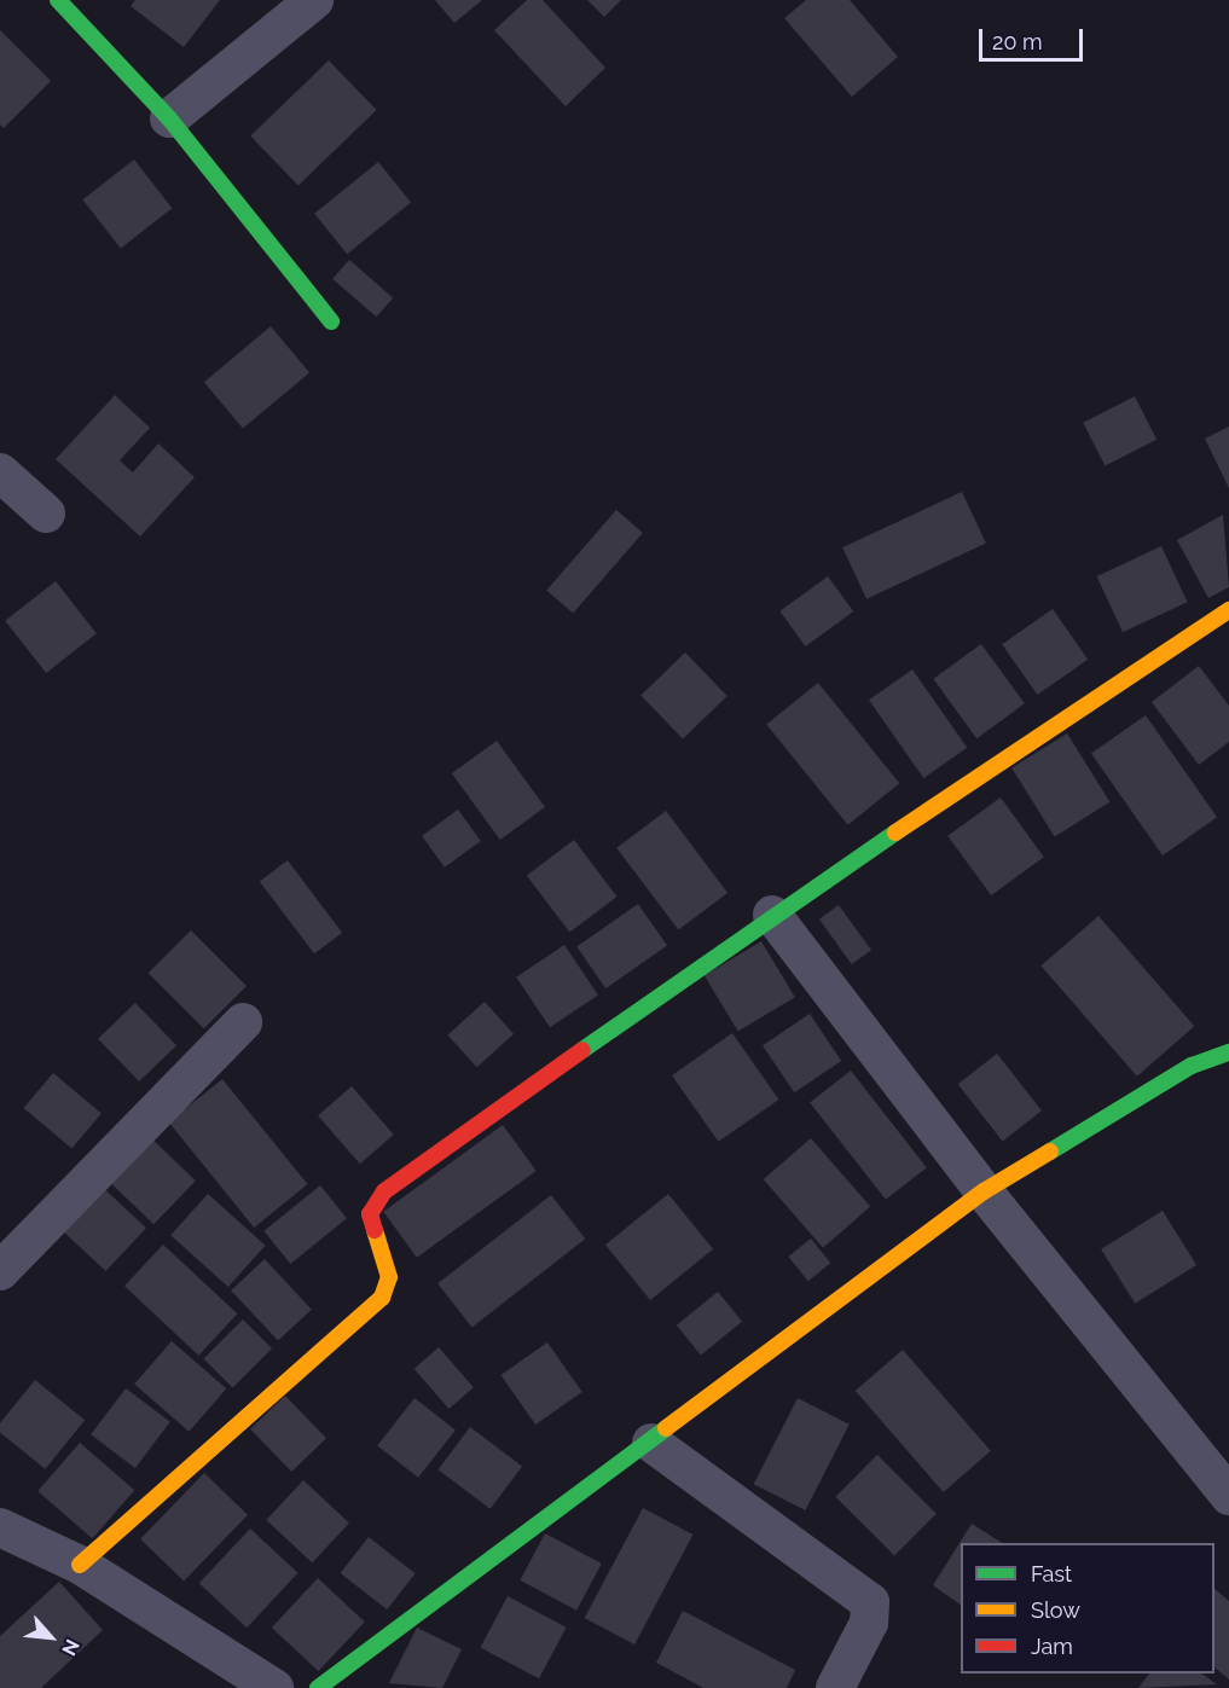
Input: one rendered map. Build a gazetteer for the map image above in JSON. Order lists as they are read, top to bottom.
{
  "legend": ["Fast", "Slow", "Jam"],
  "scale_bar": "20 m",
  "north": "bottom right"
}
